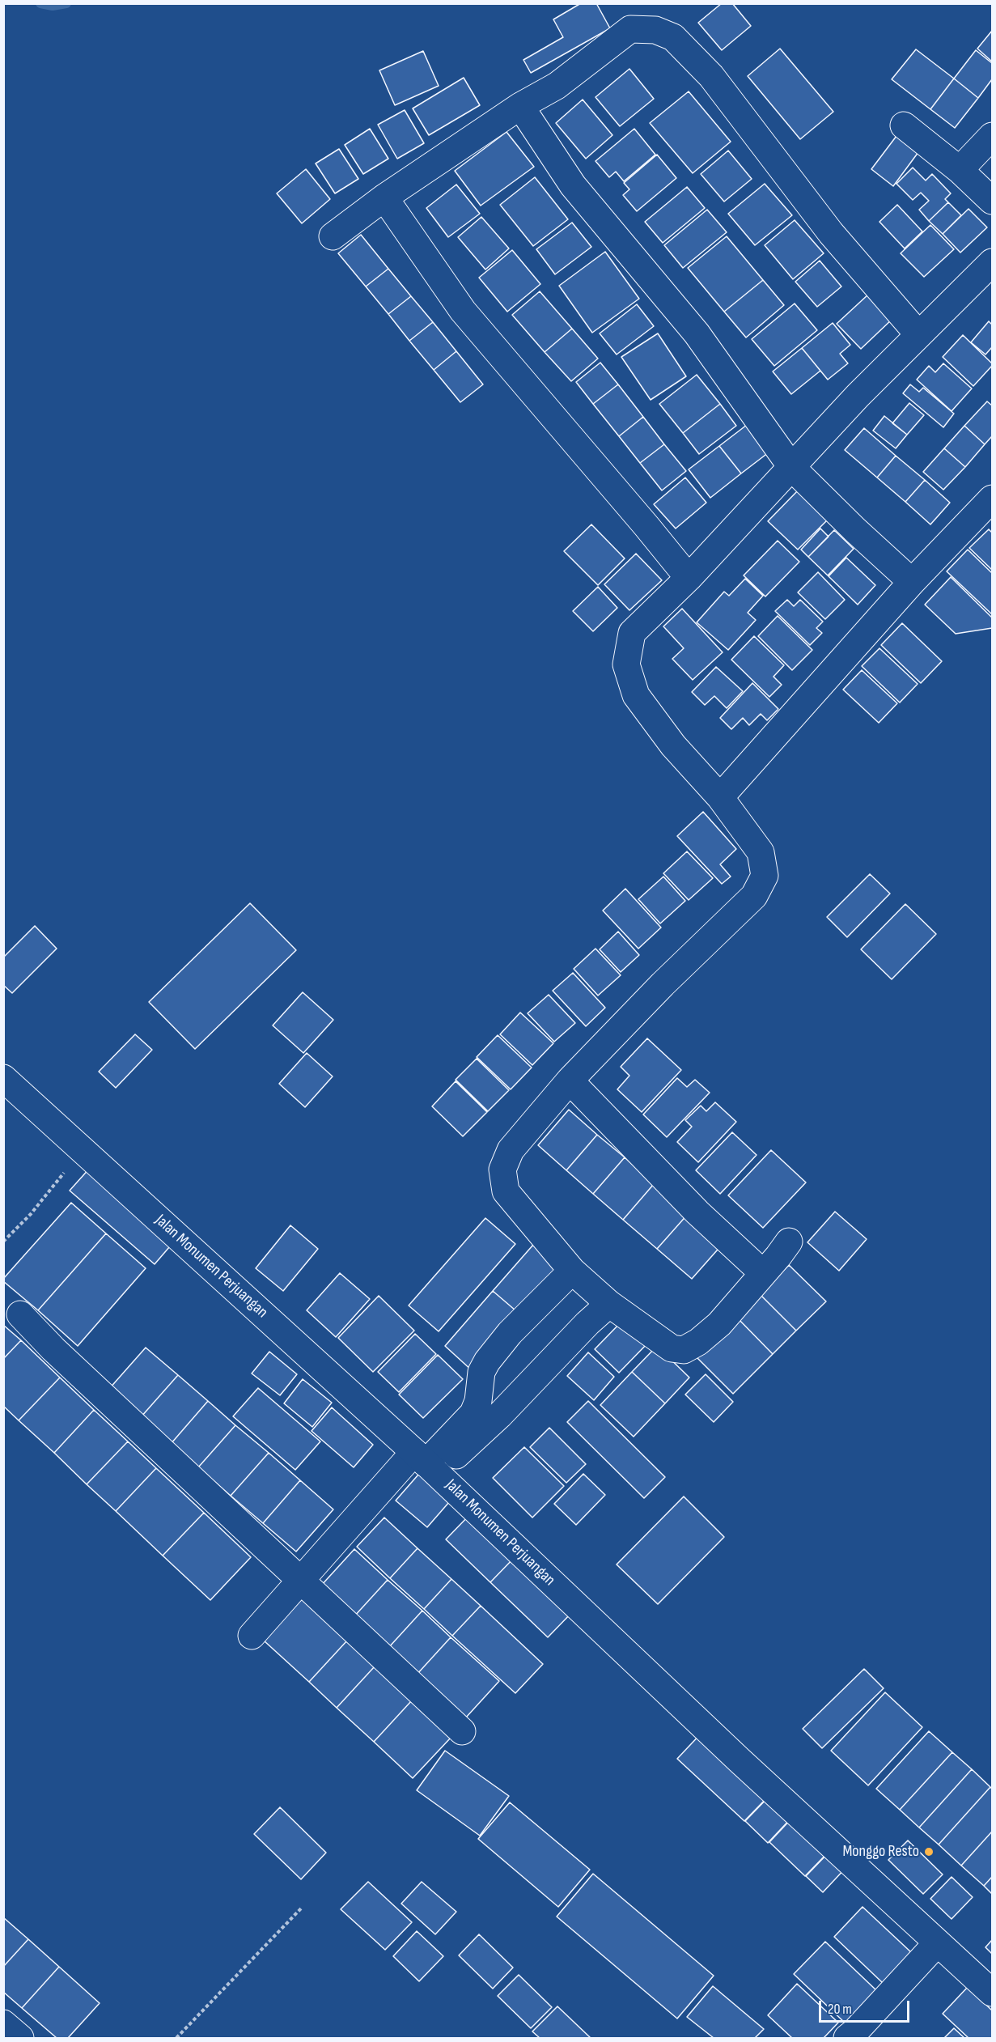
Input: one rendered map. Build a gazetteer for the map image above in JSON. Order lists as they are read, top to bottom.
{
  "streets": {
    "street": ["Jalan Monumen Perjuangan"]
  },
  "places": ["Monggo Resto"],
  "scale_bar": "20 m"
}
